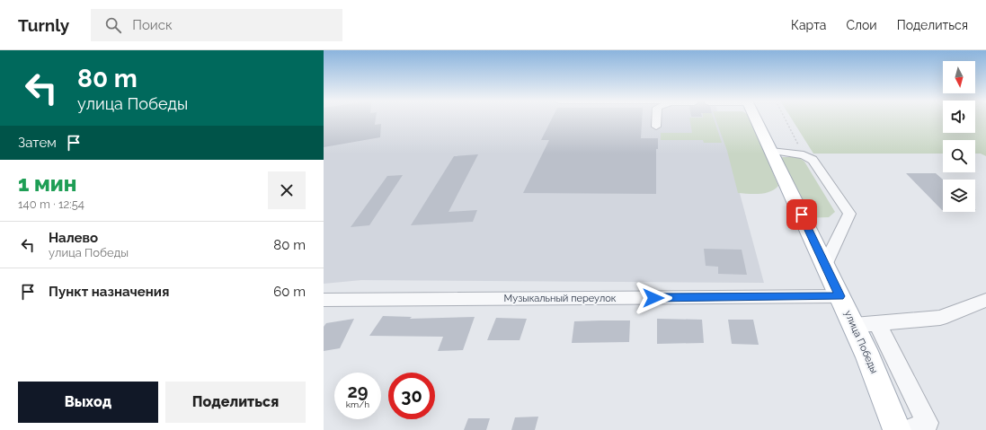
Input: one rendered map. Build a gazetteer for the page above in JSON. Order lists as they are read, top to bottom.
{
  "streets": {
    "main road": ["улица Победы"],
    "street": ["Музыкальный переулок"]
  },
  "crossings": [
    ["Музыкальный переулок", "улица Победы"]
  ],
  "north": "bottom",
  "page": {
    "header": "Turnly",
    "search": "Поиск",
    "nav": ["Карта", "Слои", "Поделиться"],
    "turn": ["80 m", "улица Победы"],
    "then": "Затем",
    "heading": ["1 мин", "140 m · 12:54"],
    "list": [
      {
        "name": "Налево",
        "note": "улица Победы",
        "value": "80 m"
      },
      {
        "name": "Пункт назначения",
        "value": "60 m"
      }
    ],
    "speed": "29 km/h",
    "limit": "30",
    "buttons": ["Выход", "Поделиться"]
  }
}
